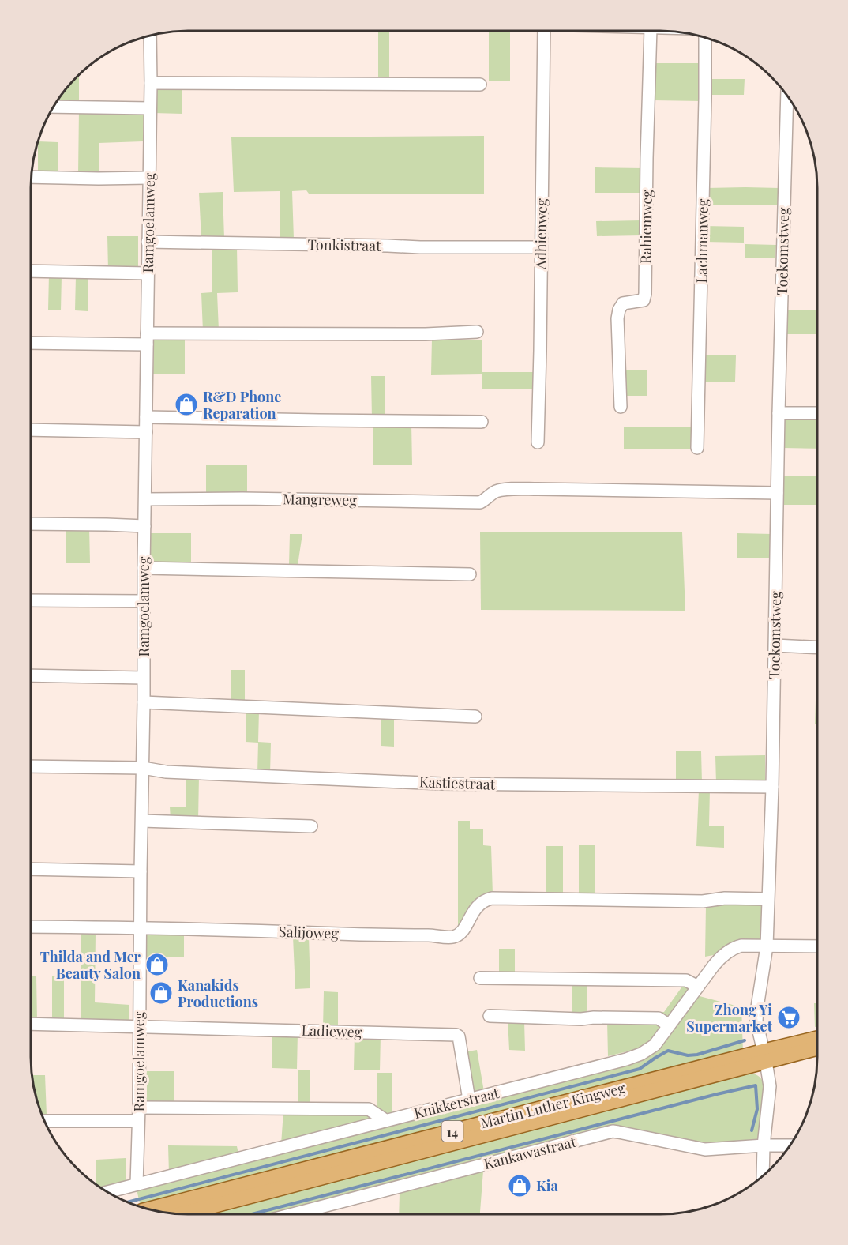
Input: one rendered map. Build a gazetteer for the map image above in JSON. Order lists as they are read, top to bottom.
{
  "streets": {
    "main road": ["Martin Luther Kingweg", "14"],
    "street": [
      "Ramgoelamweg",
      "Rahiemweg",
      "Adhienweg",
      "Lachmanweg",
      "Tonkistraat",
      "Toekomstweg",
      "Mangreweg",
      "Kastiestraat",
      "Salijoweg",
      "Ladieweg",
      "Knikkerstraat",
      "Kankawastraat"
    ]
  },
  "crossings": [
    ["Ramgoelamweg", "Tonkistraat"],
    ["Ramgoelamweg", "Mangreweg"],
    ["Ramgoelamweg", "Kastiestraat"],
    ["Ramgoelamweg", "Salijoweg"],
    ["Ramgoelamweg", "Ladieweg"],
    ["Ramgoelamweg", "Knikkerstraat"],
    ["Adhienweg", "Tonkistraat"],
    ["Toekomstweg", "Mangreweg"],
    ["Toekomstweg", "Kastiestraat"],
    ["Toekomstweg", "Salijoweg"],
    ["Toekomstweg", "Knikkerstraat"],
    ["Toekomstweg", "Martin Luther Kingweg"],
    ["Toekomstweg", "Kankawastraat"],
    ["Ladieweg", "Knikkerstraat"]
  ],
  "places": {
    "shop": [
      "R&D Phone Reparation",
      "Thilda and Mer Beauty Salon",
      "Kanakids Productions",
      "Kia"
    ],
    "supermarket": ["Zhong Yi Supermarket"]
  }
}
